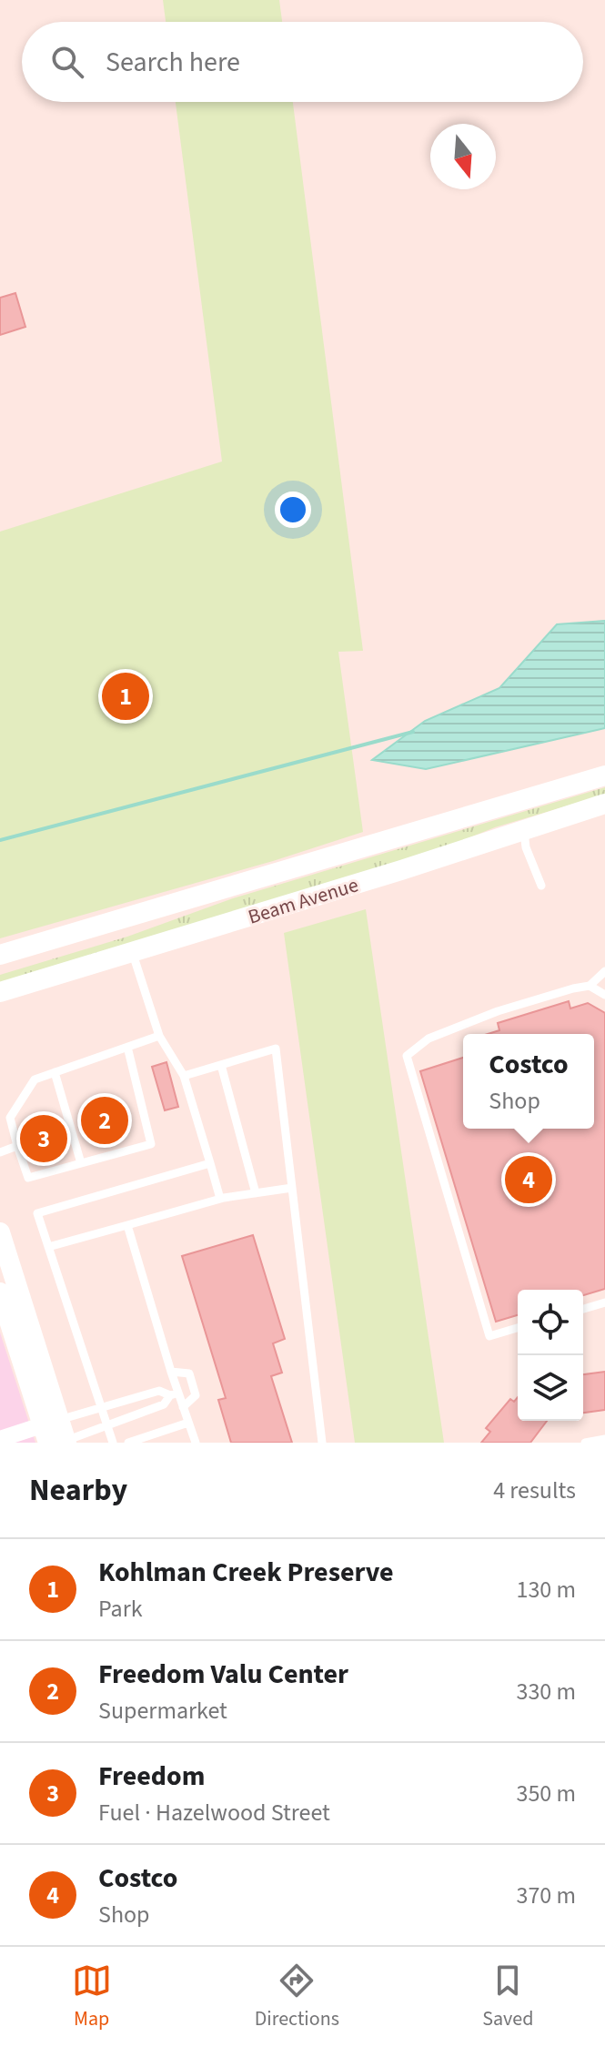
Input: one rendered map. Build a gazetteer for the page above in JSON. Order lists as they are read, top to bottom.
{
  "streets": {
    "street": ["Beam Avenue"]
  },
  "north": "bottom",
  "page": {
    "search": "Search here",
    "pins": [
      "1",
      "2",
      "3",
      "4"
    ],
    "popup": ["Costco", "Shop"],
    "heading": ["Nearby", "4 results"],
    "list": [
      {
        "mark": "1",
        "name": "Kohlman Creek Preserve",
        "note": "Park",
        "value": "130 m"
      },
      {
        "mark": "2",
        "name": "Freedom Valu Center",
        "note": "Supermarket",
        "value": "330 m"
      },
      {
        "mark": "3",
        "name": "Freedom",
        "note": "Fuel · Hazelwood Street",
        "value": "350 m"
      },
      {
        "mark": "4",
        "name": "Costco",
        "note": "Shop",
        "value": "370 m"
      }
    ],
    "nav": ["Map", "Directions", "Saved"]
  }
}
